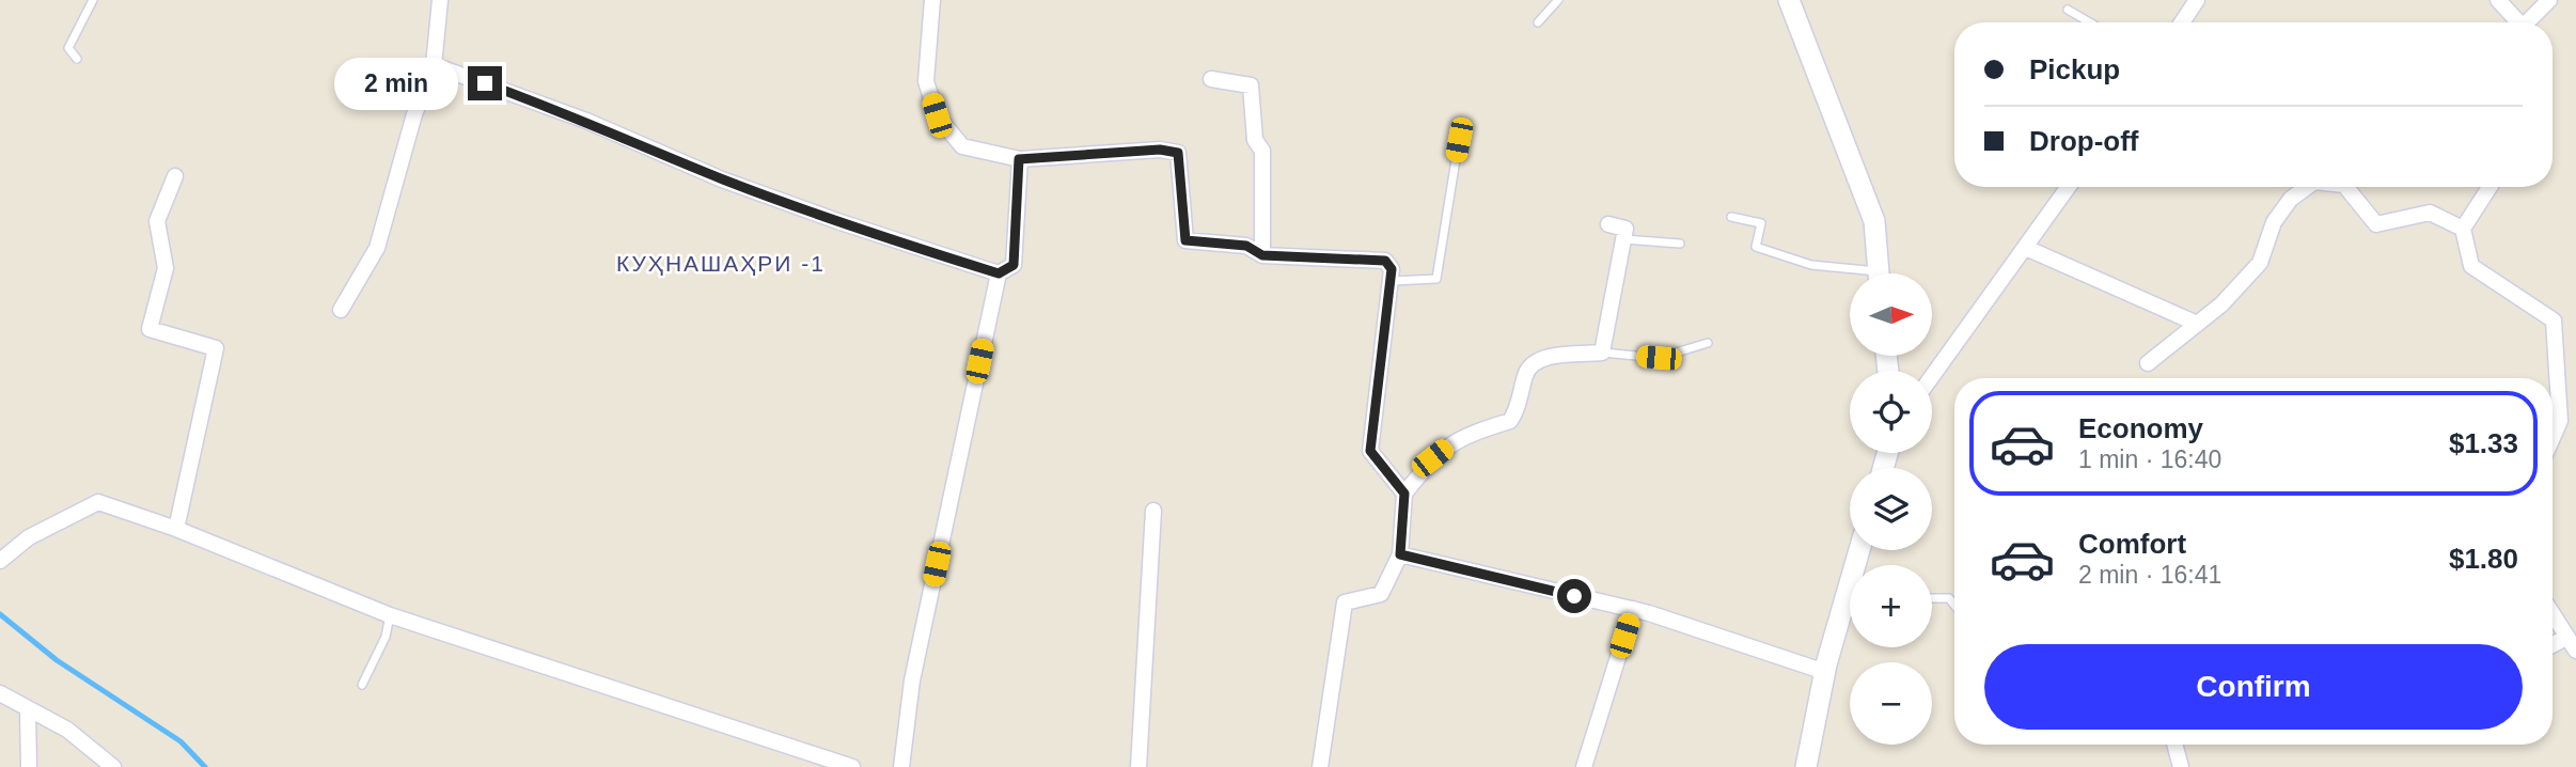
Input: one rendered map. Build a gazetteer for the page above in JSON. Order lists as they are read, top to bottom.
{
  "districts": ["КУҲНАШАҲРИ -1"],
  "north": "right",
  "page": {
    "banner": ["Pickup", "Drop-off"],
    "bubble": "2 min",
    "map_buttons": ["+", "−"],
    "list": [
      {
        "name": "Economy",
        "note": "1 min · 16:40",
        "value": "$1.33"
      },
      {
        "name": "Comfort",
        "note": "2 min · 16:41",
        "value": "$1.80"
      }
    ],
    "buttons": "Confirm"
  }
}
